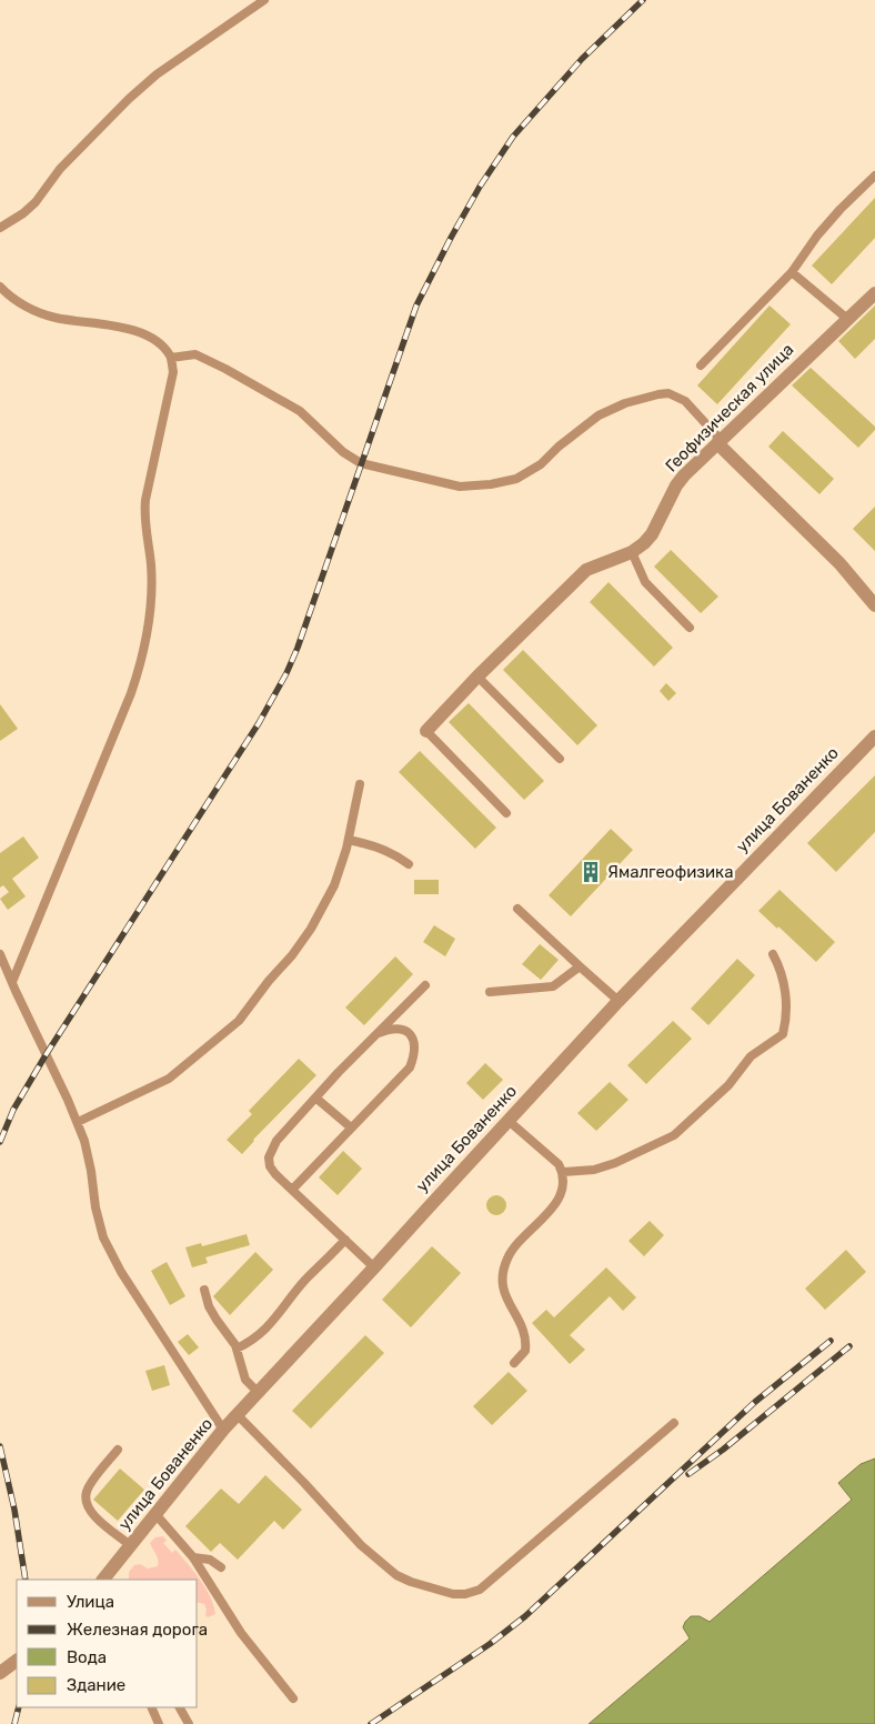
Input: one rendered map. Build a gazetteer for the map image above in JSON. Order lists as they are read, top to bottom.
{
  "streets": {
    "street": ["Геофизическая улица", "улица Бованенко"]
  },
  "places": {
    "building": ["Ямалгеофизика"]
  },
  "legend": [
    "Улица",
    "Железная дорога",
    "Вода",
    "Здание"
  ]
}
